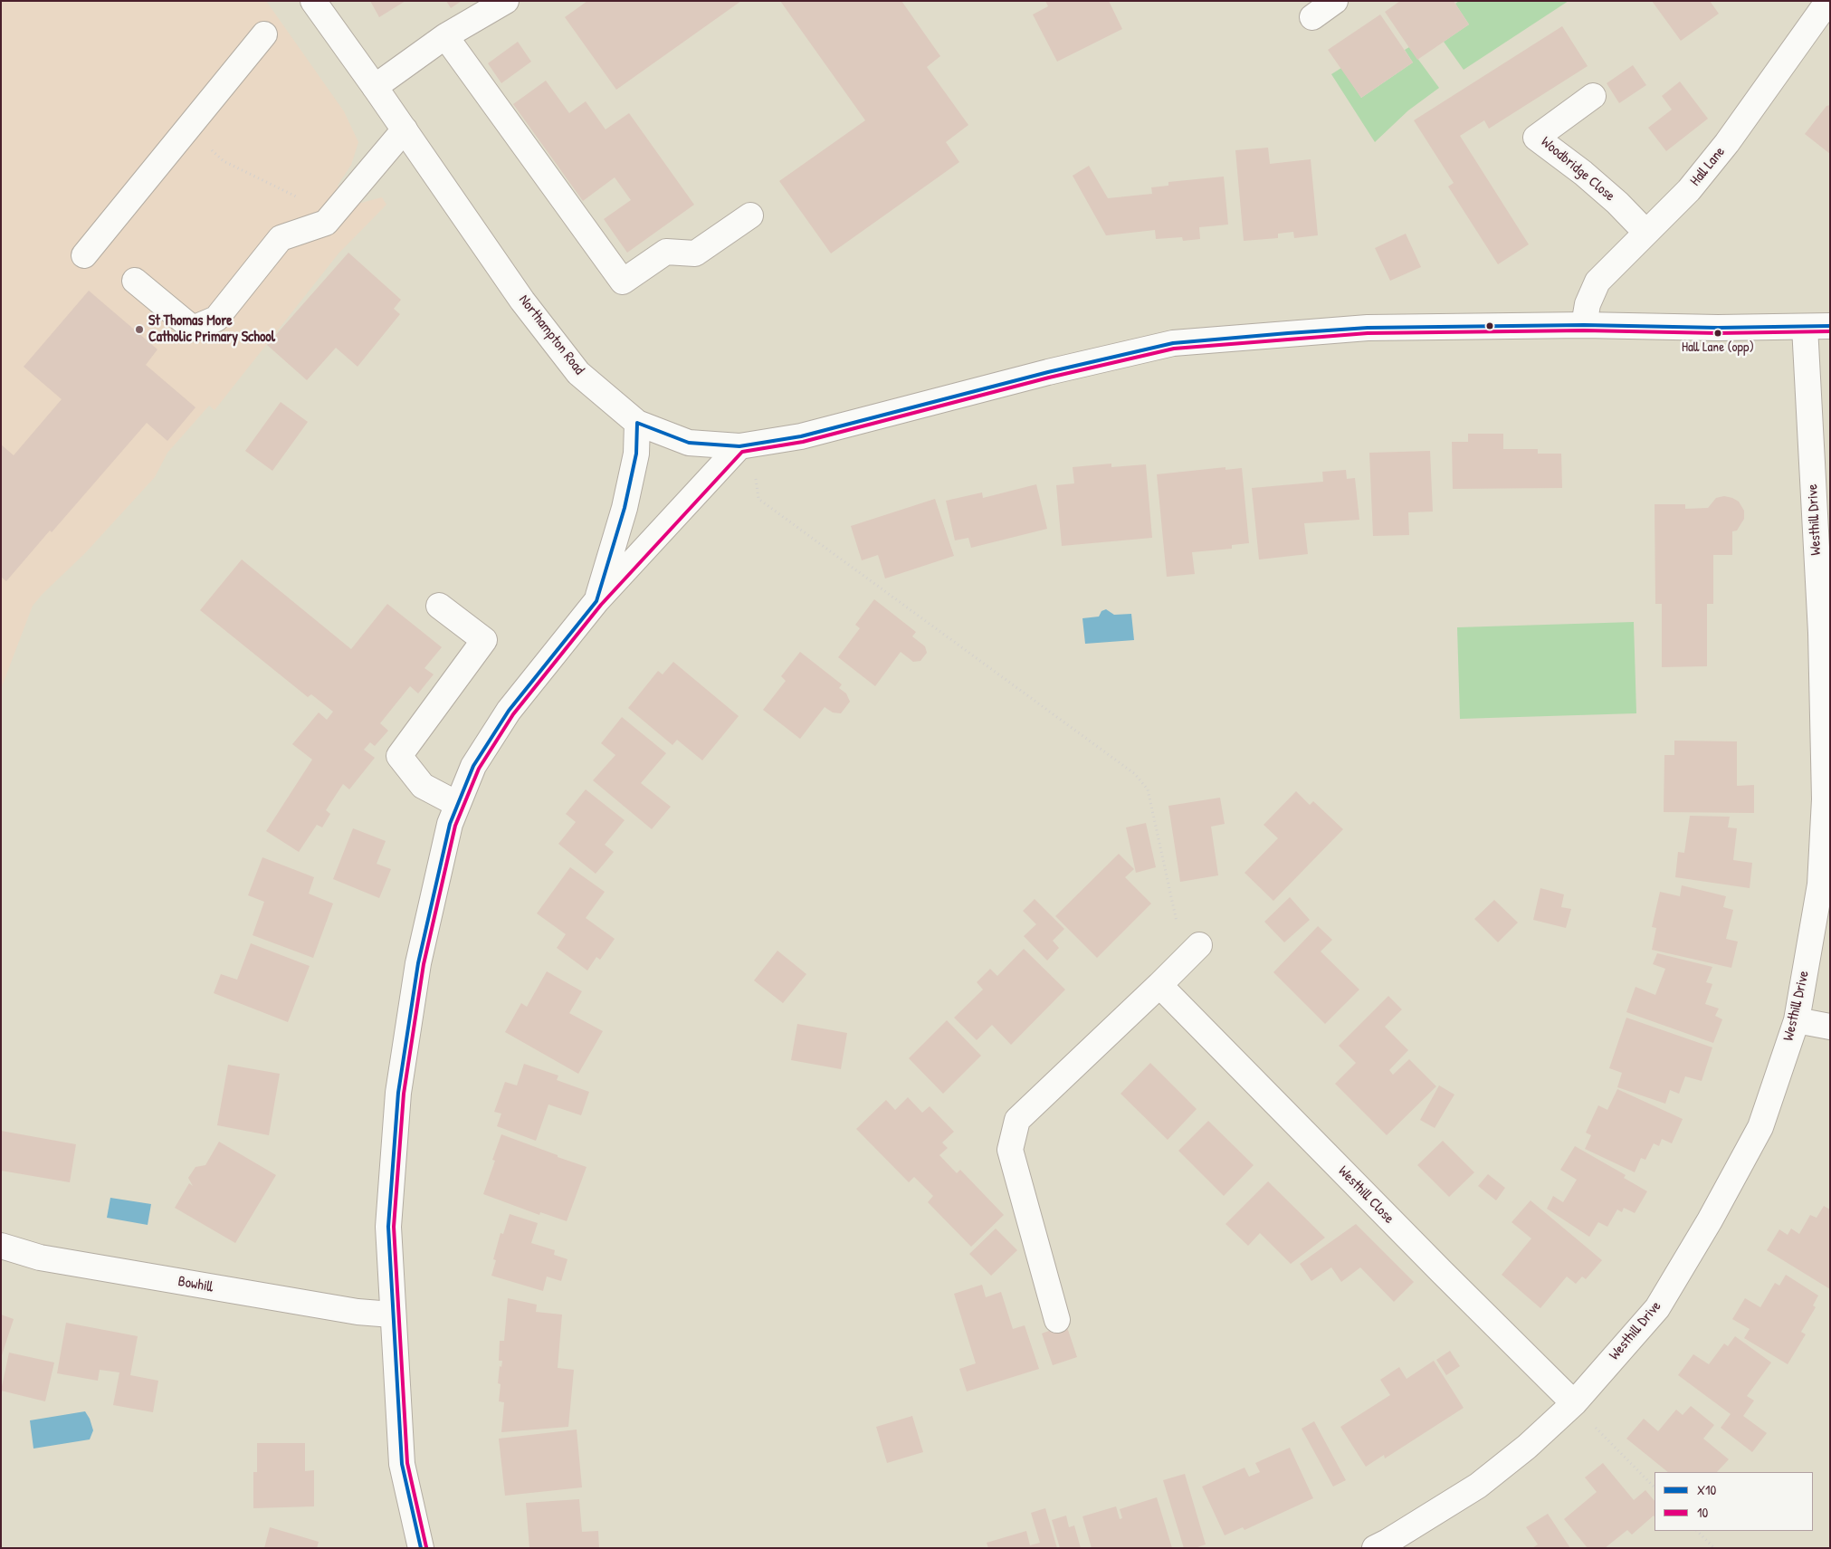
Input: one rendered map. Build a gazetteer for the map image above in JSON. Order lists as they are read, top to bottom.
{
  "streets": {
    "street": [
      "Hall Lane",
      "Woodbridge Close",
      "Northampton Road",
      "Westhill Drive",
      "Westhill Close",
      "Bowhill"
    ]
  },
  "crossings": [
    ["Hall Lane", "Woodbridge Close"],
    ["Hall Lane", "Northampton Road"],
    ["Northampton Road", "Westhill Drive"],
    ["Westhill Drive", "Westhill Close"]
  ],
  "places": ["St Thomas More Catholic Primary School", "Hall Lane (opp)"],
  "lines": ["transit line X10", "transit line 10"],
  "legend": ["X10", "10"]
}
